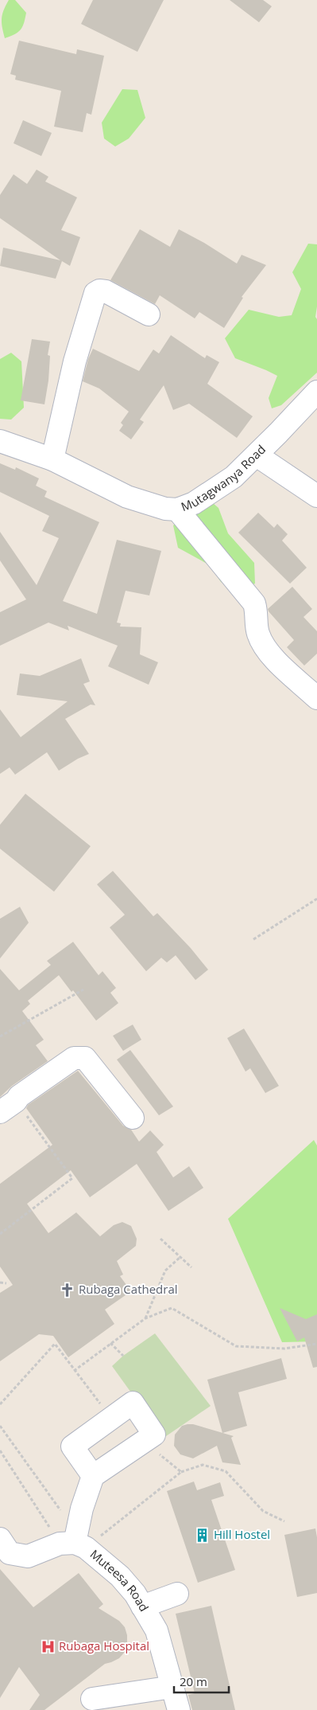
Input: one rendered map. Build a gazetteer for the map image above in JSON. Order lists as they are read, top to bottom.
{
  "streets": {
    "street": ["Mutagwanya Road", "Muteesa Road"]
  },
  "places": {
    "church": ["Rubaga Cathedral"],
    "building": ["Hill Hostel"],
    "hospital": ["Rubaga Hospital"]
  },
  "scale_bar": "20 m"
}
